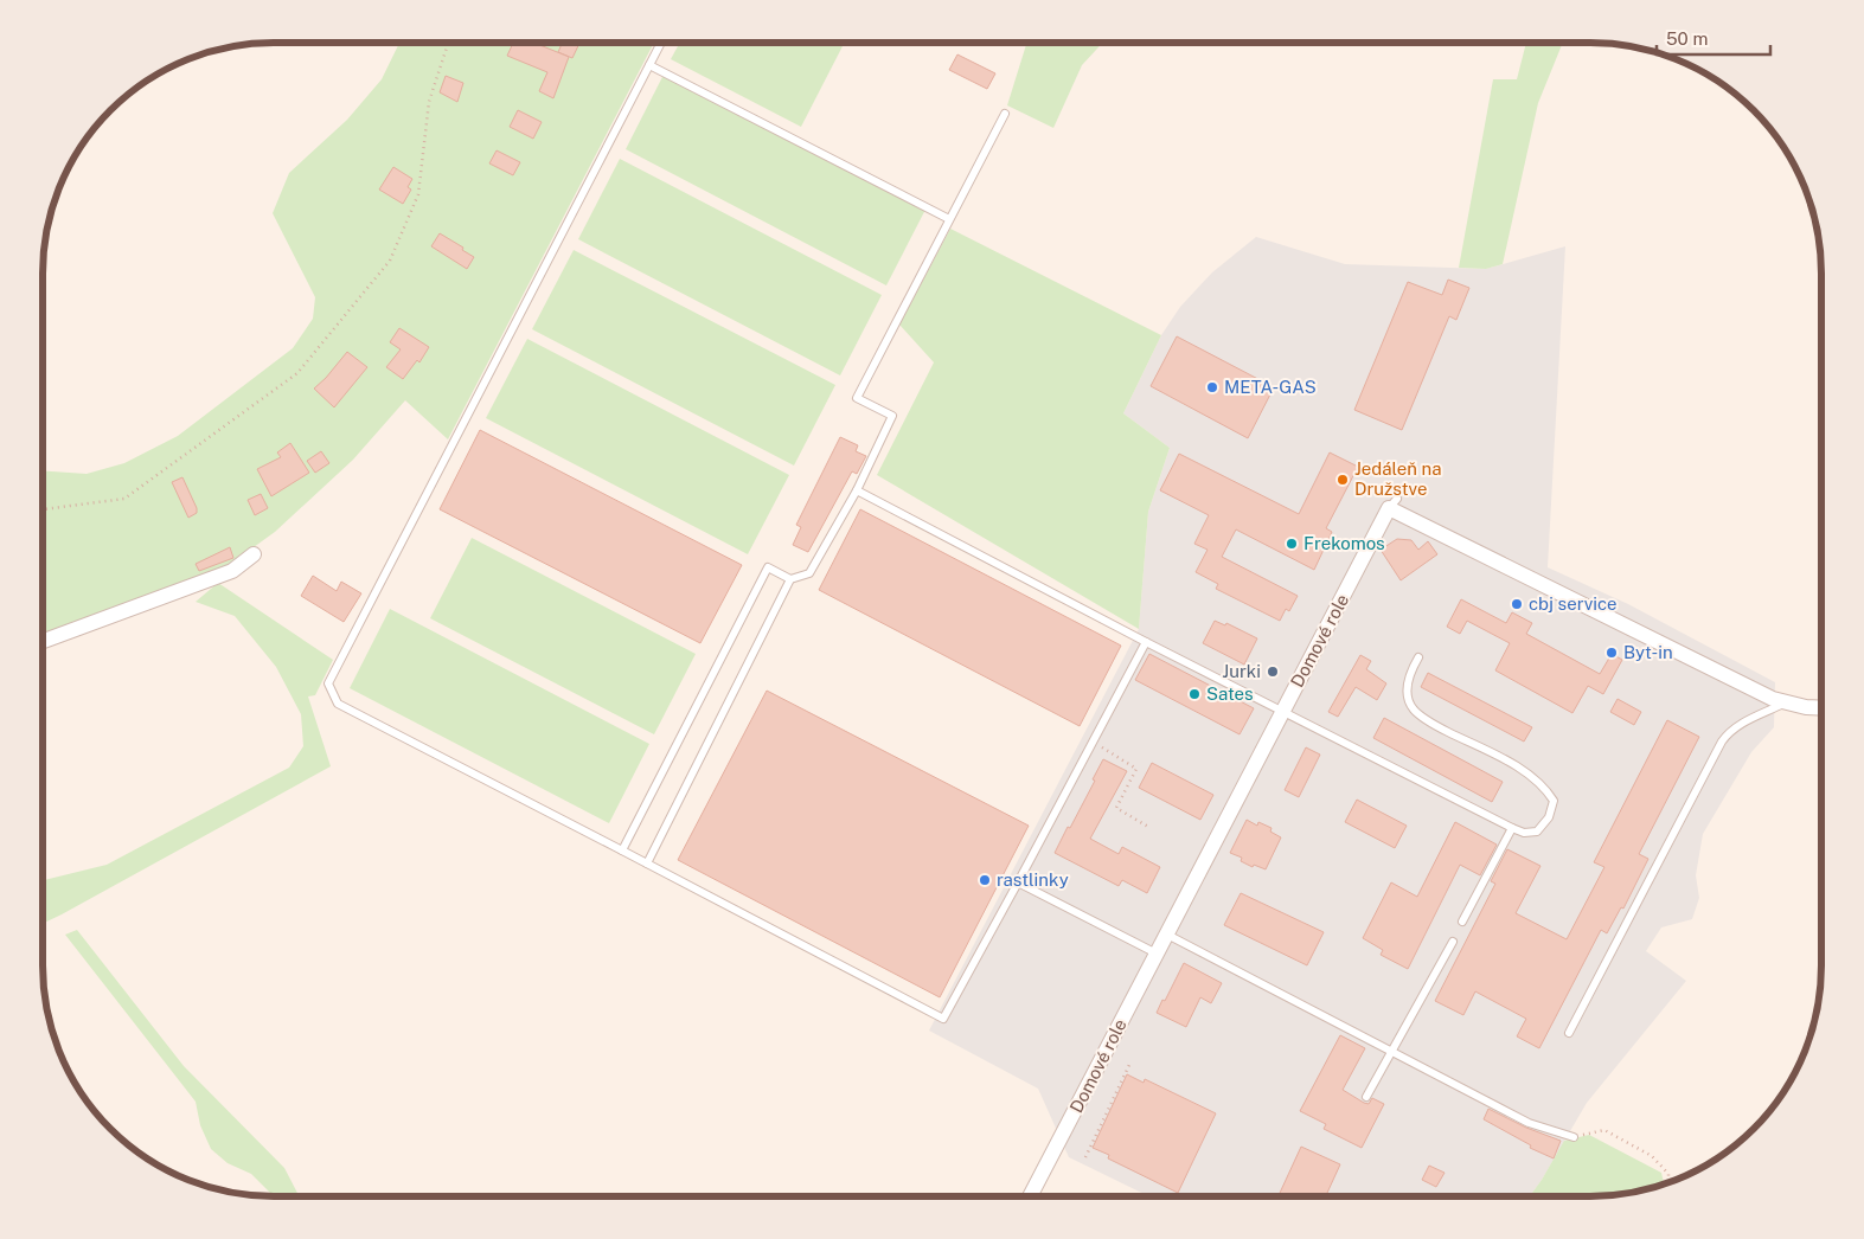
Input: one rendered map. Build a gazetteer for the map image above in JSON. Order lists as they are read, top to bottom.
{
  "streets": {
    "street": ["Domové role"]
  },
  "places": [
    "META-GAS",
    "Jedáleň na Družstve",
    "Frekomos",
    "cbj service",
    "Byt-in",
    "Jurki",
    "Sates",
    "rastlinky"
  ],
  "scale_bar": "50 m"
}
